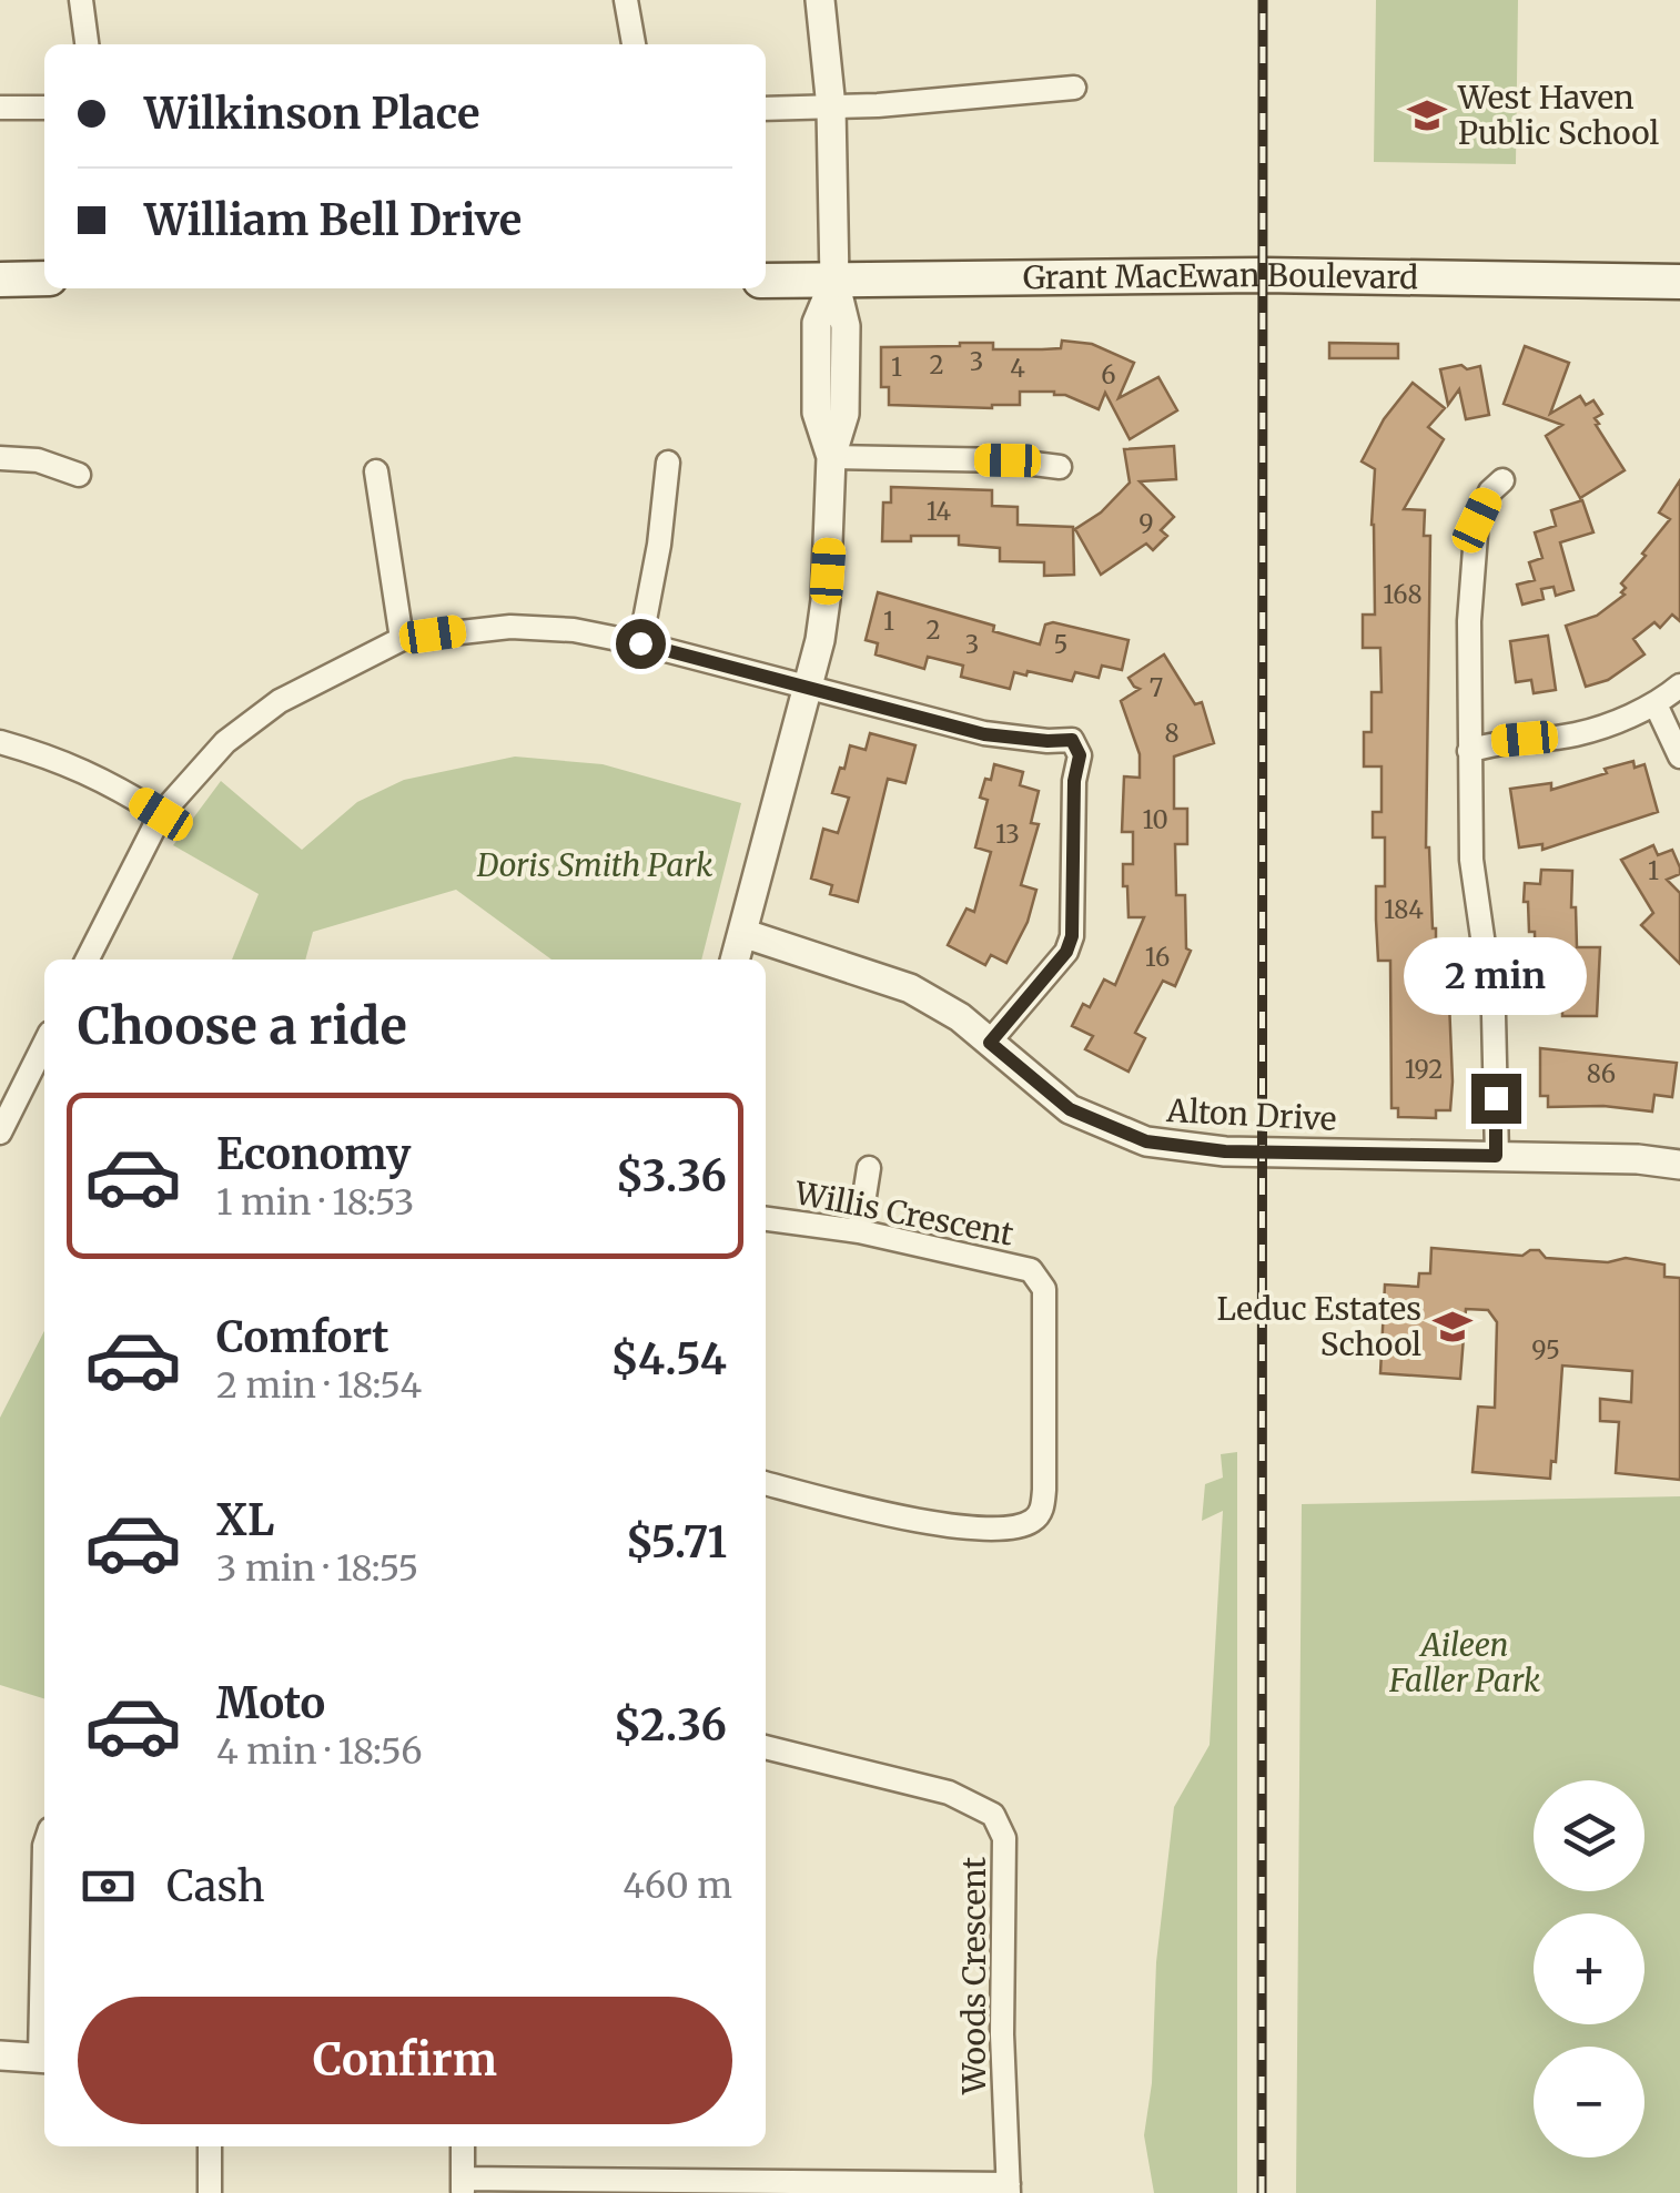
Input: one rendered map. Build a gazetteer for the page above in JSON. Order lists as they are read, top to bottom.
{
  "streets": {
    "main road": ["Grant MacEwan Boulevard"],
    "street": ["Alton Drive", "Willis Crescent", "Woods Crescent"]
  },
  "parks": ["Doris Smith Park", "Aileen Faller Park"],
  "places": {
    "school or university": ["West Haven Public School", "Leduc Estates School"]
  },
  "house_numbers": [
    "3",
    "2",
    "1",
    "4",
    "6",
    "14",
    "9",
    "168",
    "1",
    "2",
    "3",
    "5",
    "7",
    "8",
    "10",
    "13",
    "1",
    "184",
    "16",
    "192",
    "86",
    "95"
  ],
  "page": {
    "banner": ["Wilkinson Place", "William Bell Drive"],
    "bubble": "2 min",
    "heading": "Choose a ride",
    "list": [
      {
        "name": "Economy",
        "note": "1 min · 18:53",
        "value": "$3.36"
      },
      {
        "name": "Comfort",
        "note": "2 min · 18:54",
        "value": "$4.54"
      },
      {
        "name": "XL",
        "note": "3 min · 18:55",
        "value": "$5.71"
      },
      {
        "name": "Moto",
        "note": "4 min · 18:56",
        "value": "$2.36"
      }
    ],
    "map_buttons": ["+", "−"],
    "pay": ["Cash", "460 m"],
    "buttons": "Confirm"
  }
}
